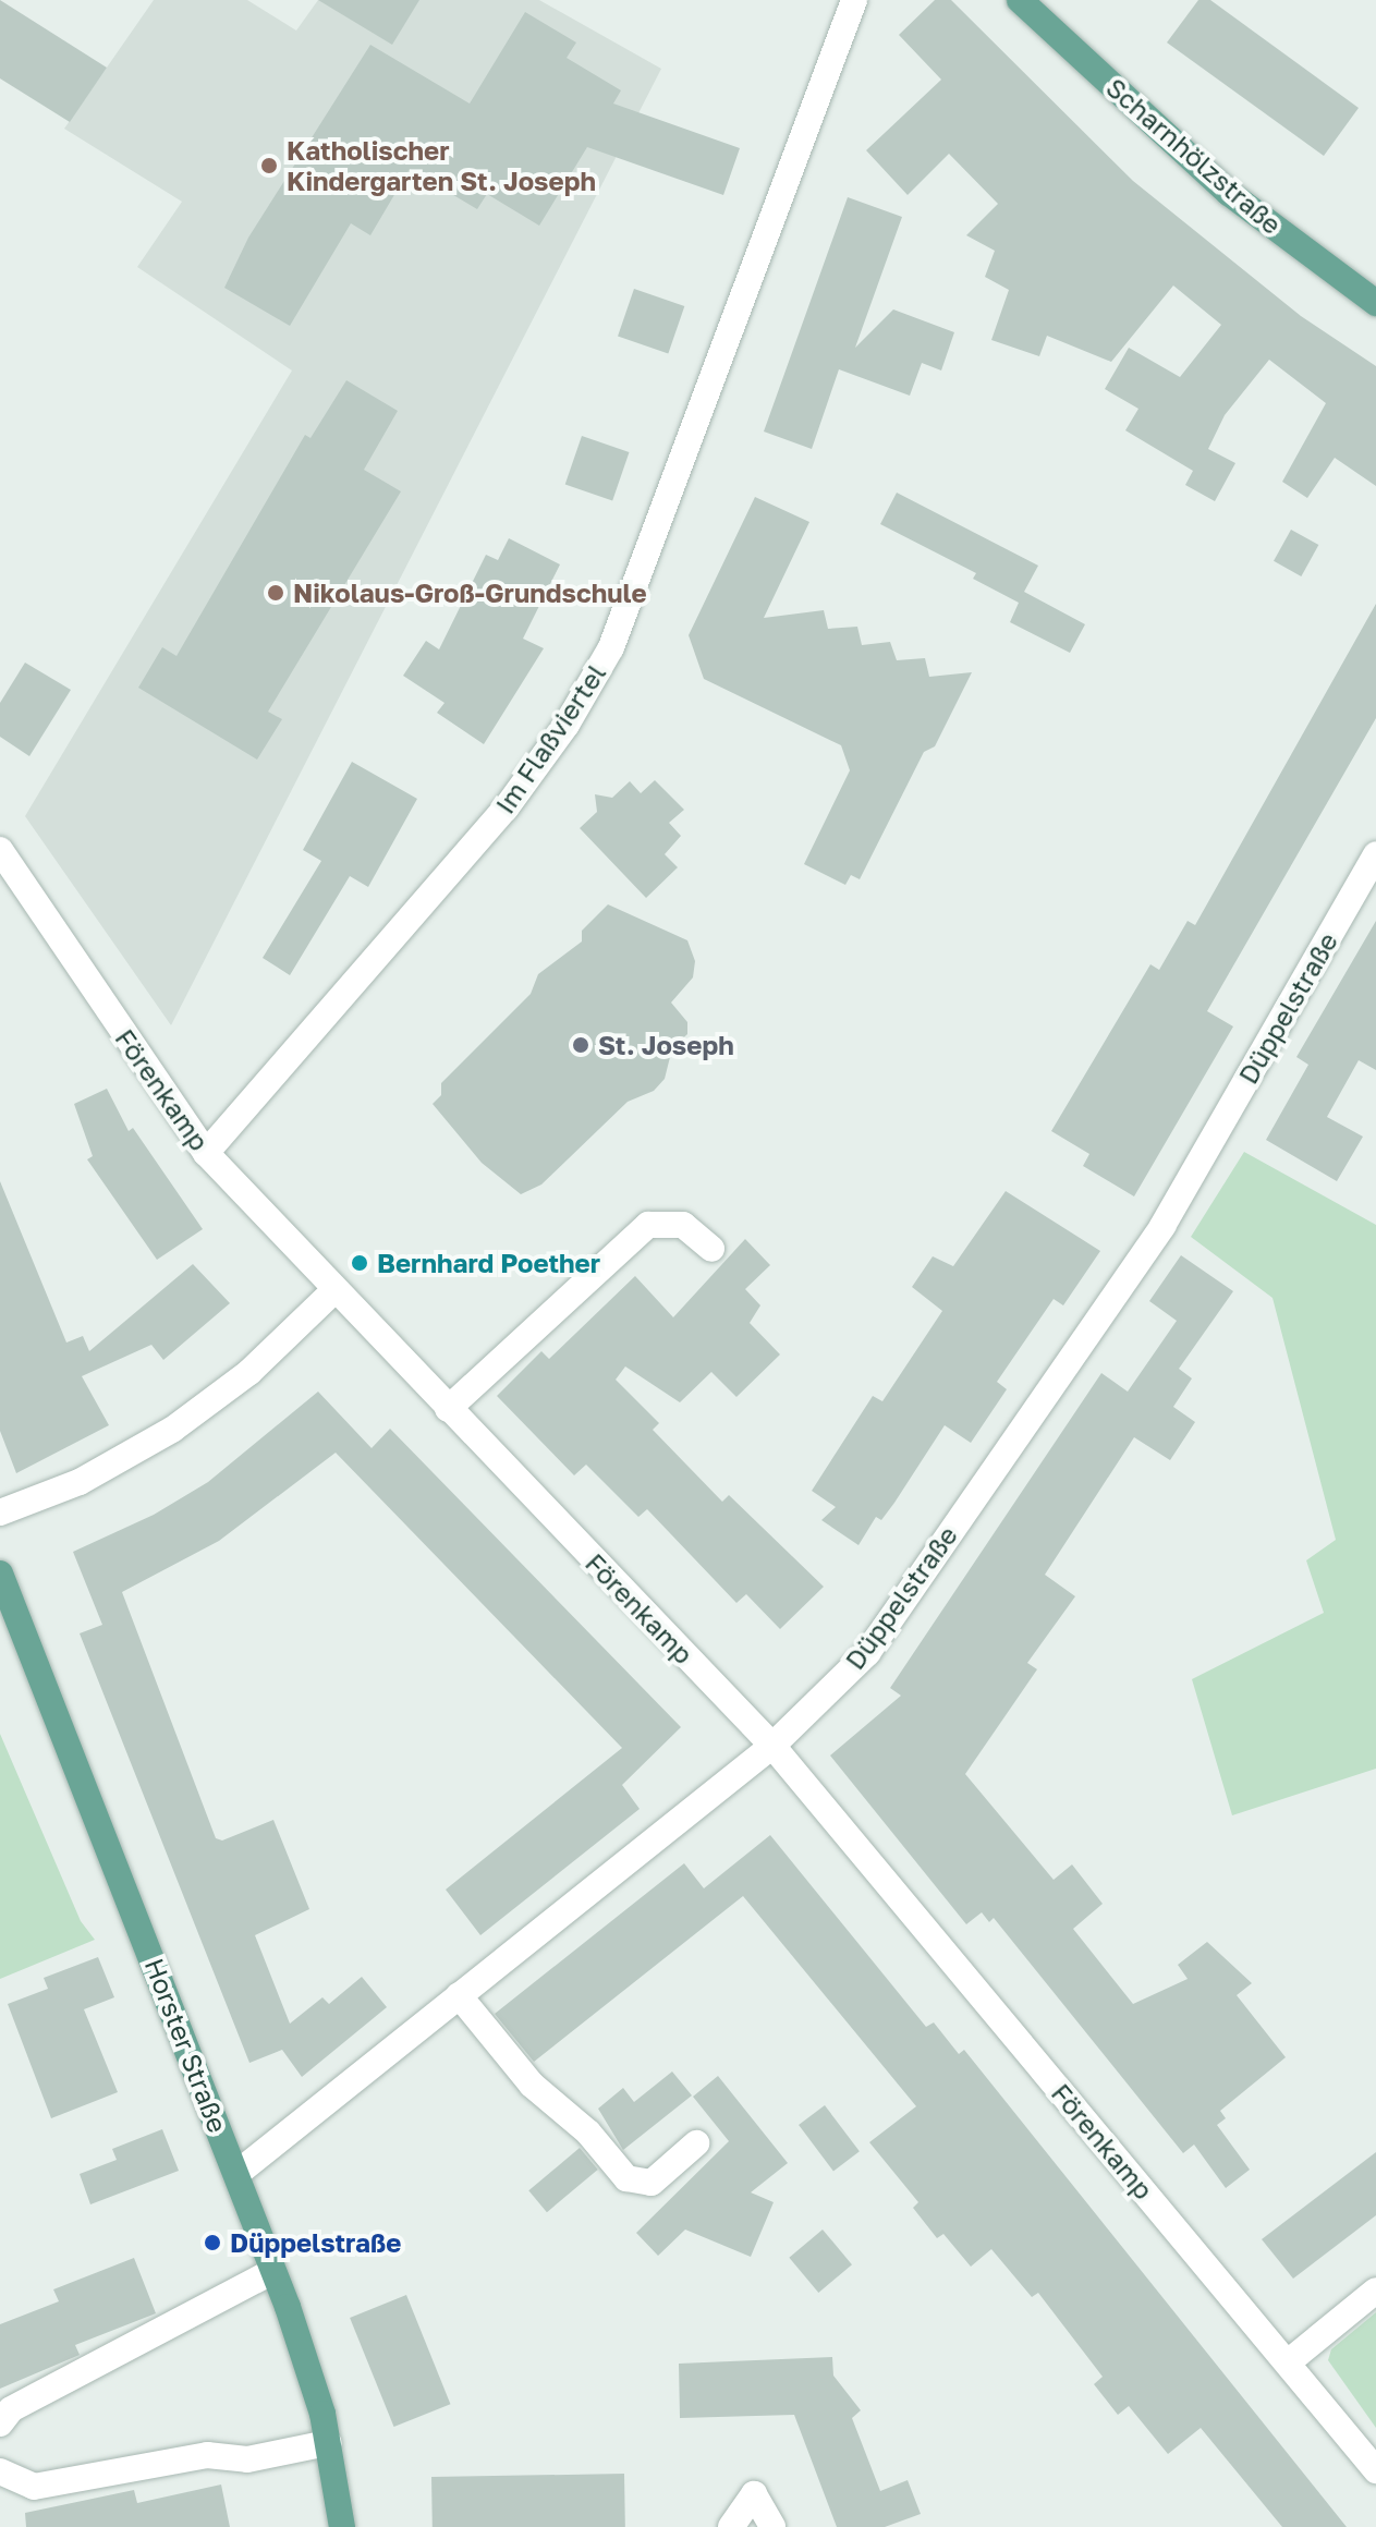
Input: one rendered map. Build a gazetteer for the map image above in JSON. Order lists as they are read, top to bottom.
{
  "streets": {
    "main road": ["Scharnhölzstraße", "Horster Straße"],
    "street": ["Im Flaßviertel", "Düppelstraße", "Förenkamp"]
  },
  "crossings": [
    ["Im Flaßviertel", "Förenkamp"],
    ["Düppelstraße", "Förenkamp"],
    ["Düppelstraße", "Horster Straße"]
  ],
  "places": [
    "Katholischer Kindergarten St. Joseph",
    "Nikolaus-Groß-Grundschule",
    "St. Joseph",
    "Bernhard Poether",
    "Düppelstraße"
  ]
}
